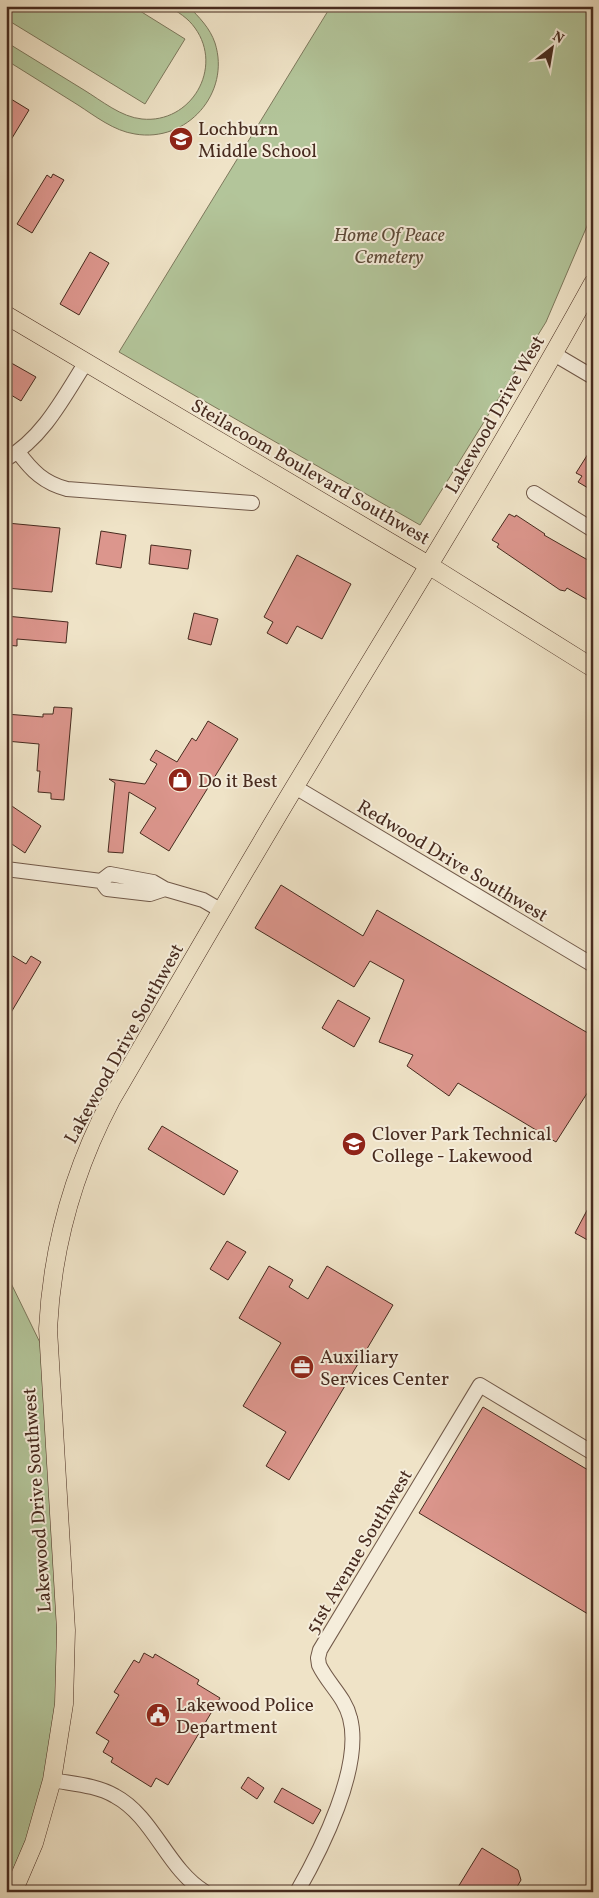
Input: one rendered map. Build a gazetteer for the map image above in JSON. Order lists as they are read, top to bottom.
{
  "streets": {
    "main road": ["Lakewood Drive West", "Steilacoom Boulevard Southwest", "Lakewood Drive Southwest"],
    "street": ["Redwood Drive Southwest", "51st Avenue Southwest"]
  },
  "crossings": [
    ["Lakewood Drive West", "Steilacoom Boulevard Southwest"],
    ["Lakewood Drive West", "Lakewood Drive Southwest"],
    ["Steilacoom Boulevard Southwest", "Lakewood Drive Southwest"],
    ["Redwood Drive Southwest", "Lakewood Drive Southwest"]
  ],
  "parks": ["Home Of Peace Cemetery"],
  "places": {
    "school or university": ["Lochburn Middle School", "Clover Park Technical College - Lakewood"],
    "shop": ["Do it Best"],
    "office": ["Auxiliary Services Center"],
    "public building": ["Lakewood Police Department"]
  },
  "north": "top right"
}
